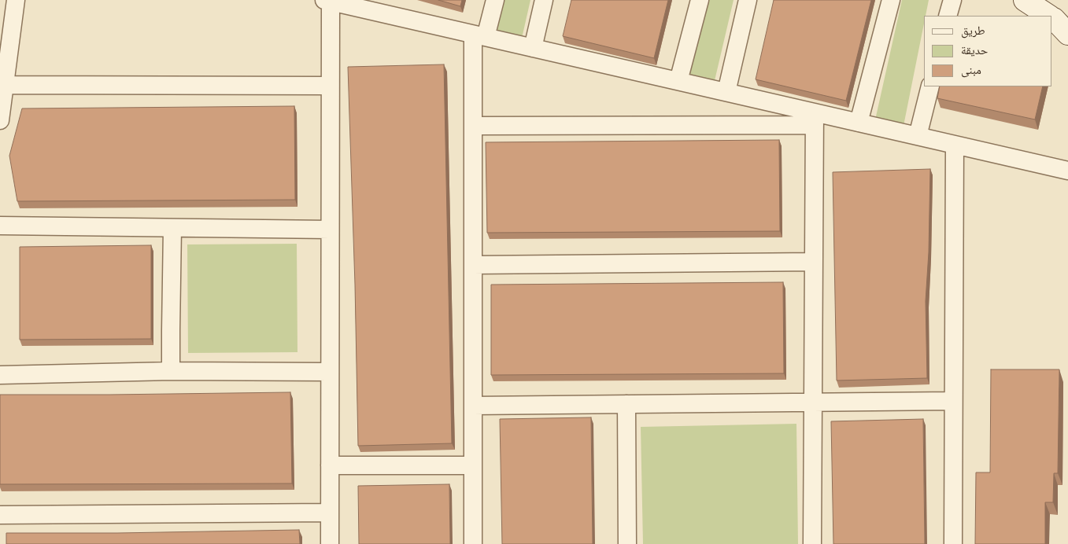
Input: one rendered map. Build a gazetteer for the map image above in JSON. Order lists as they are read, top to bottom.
{
  "legend": ["طريق", "حديقة", "مبنى"]
}
